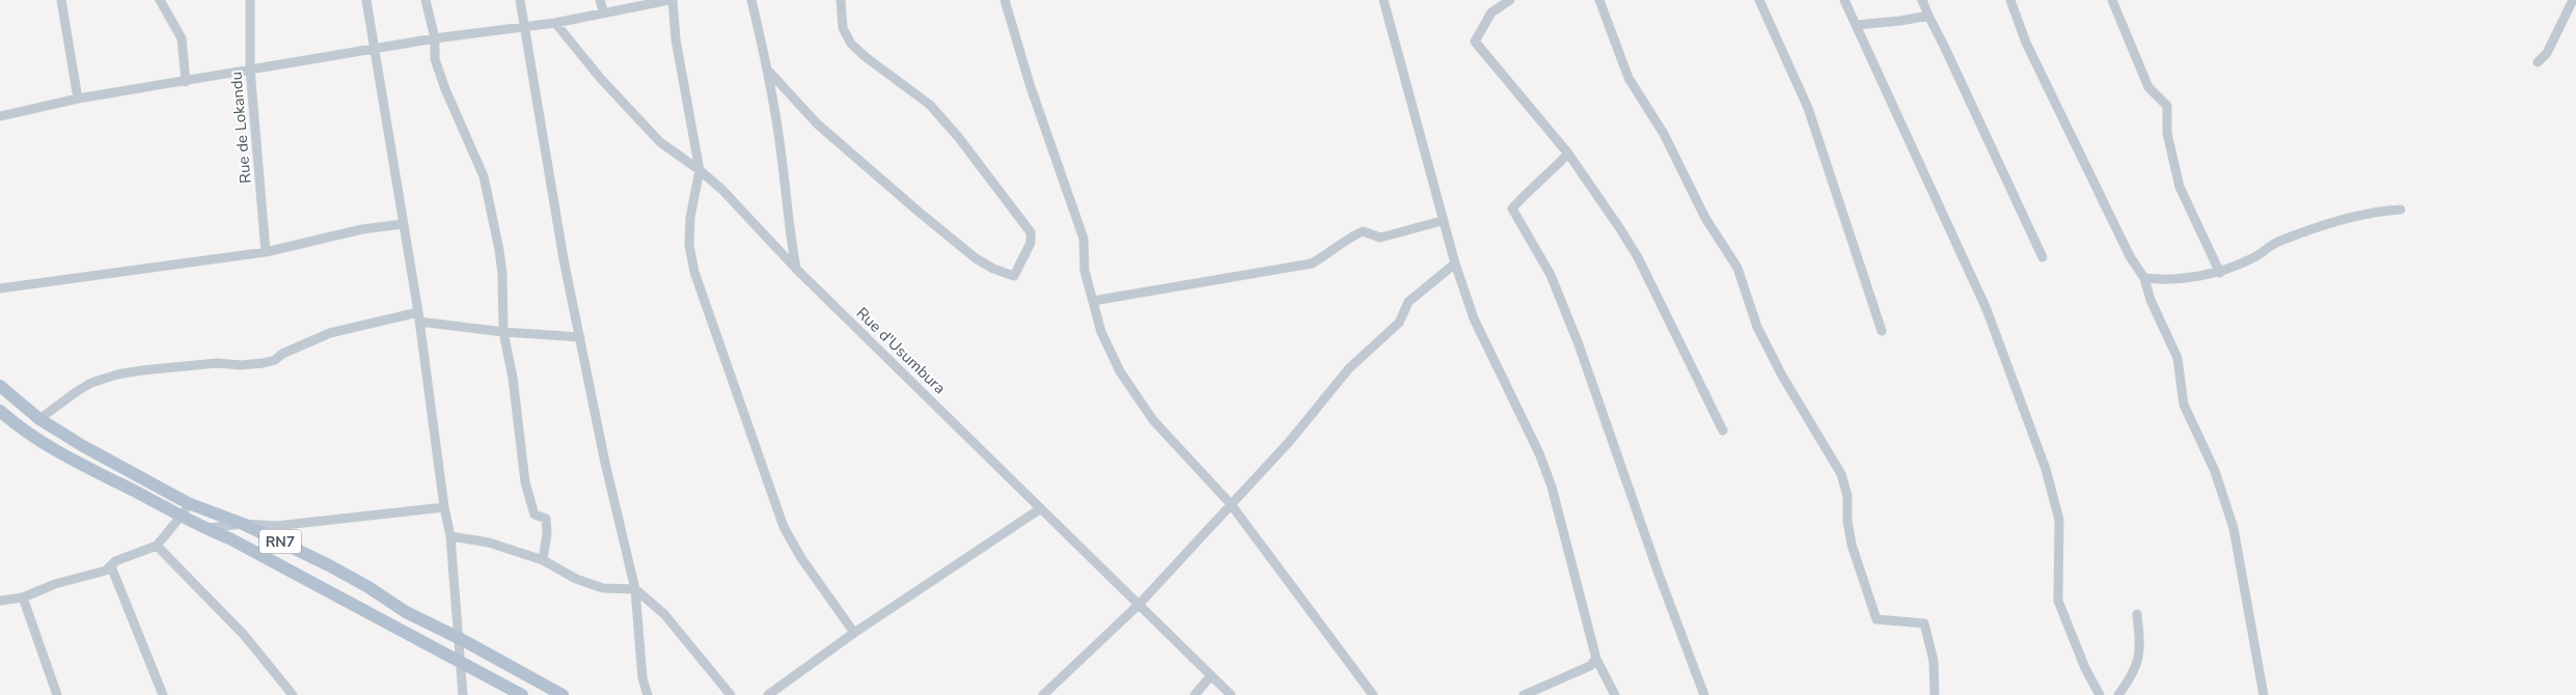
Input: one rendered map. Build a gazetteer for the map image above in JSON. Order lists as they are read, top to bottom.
{
  "streets": {
    "main road": ["RN7"],
    "street": ["Rue de Lokandu", "Rue d'Usumbura"]
  }
}
